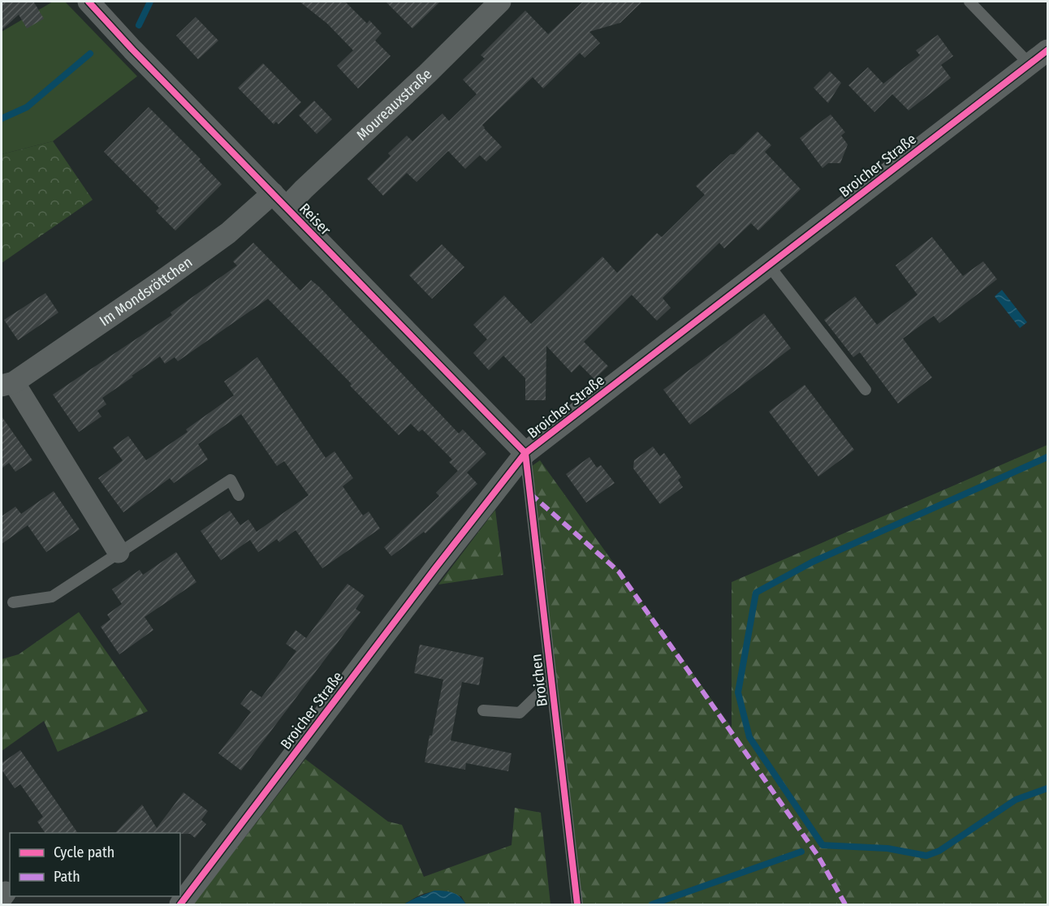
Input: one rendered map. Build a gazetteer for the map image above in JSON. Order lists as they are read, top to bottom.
{
  "streets": {
    "street": [
      "Moureauxstraße",
      "Broicher Straße",
      "Reiser",
      "Im Mondsröttchen"
    ],
    "lane": ["Broichen"]
  },
  "crossings": [
    ["Moureauxstraße", "Reiser"],
    ["Moureauxstraße", "Im Mondsröttchen"],
    ["Broicher Straße", "Reiser"],
    ["Broicher Straße", "Broichen"],
    ["Reiser", "Im Mondsröttchen"],
    ["Reiser", "Broichen"]
  ],
  "legend": ["Cycle path", "Path"]
}
